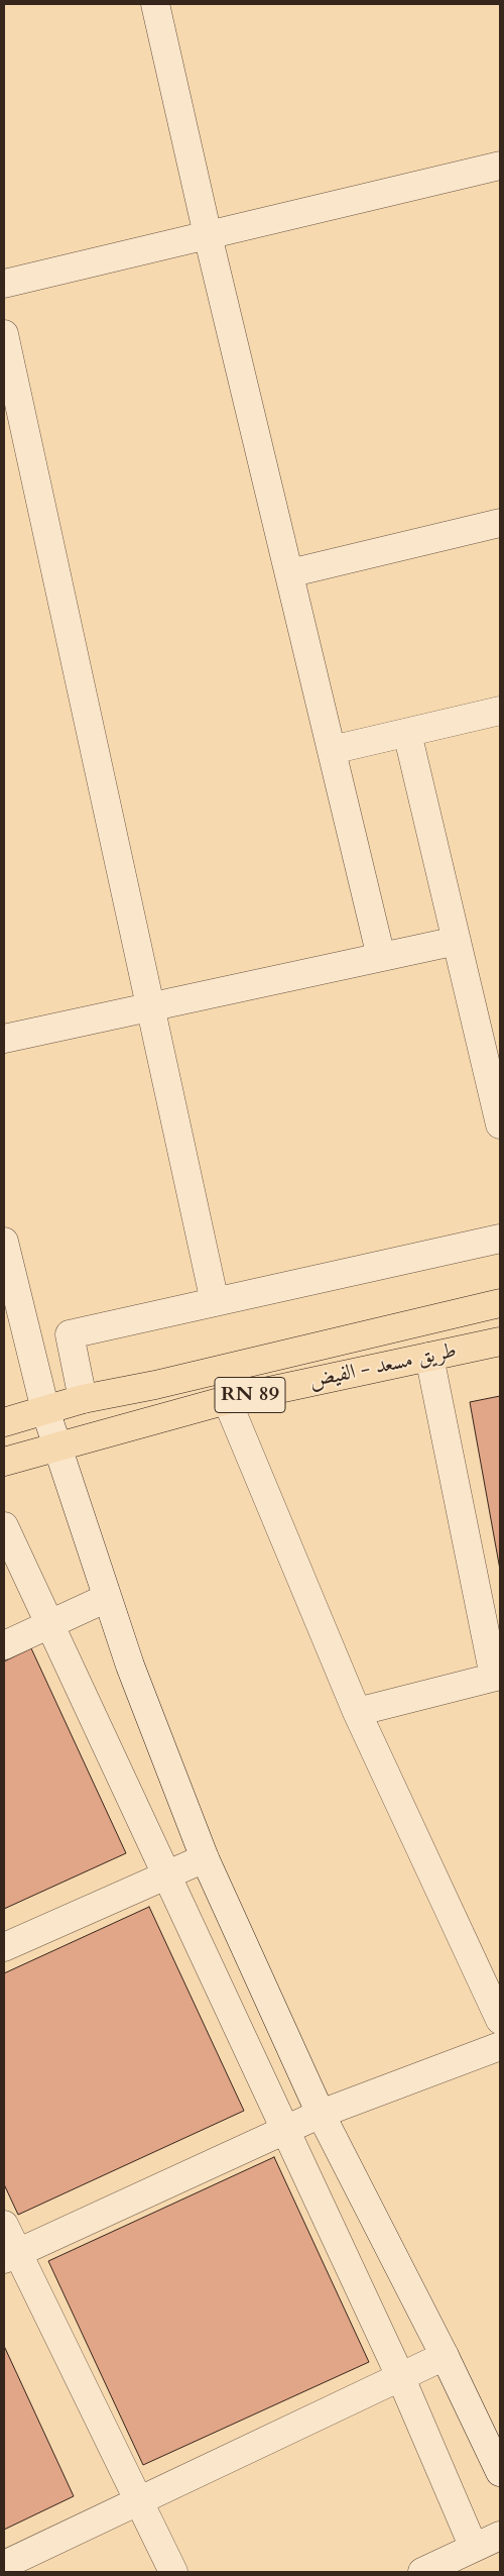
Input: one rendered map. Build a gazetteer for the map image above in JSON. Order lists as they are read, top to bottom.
{
  "streets": {
    "main road": ["طريق مسعد - الفيض", "RN 89"]
  }
}
